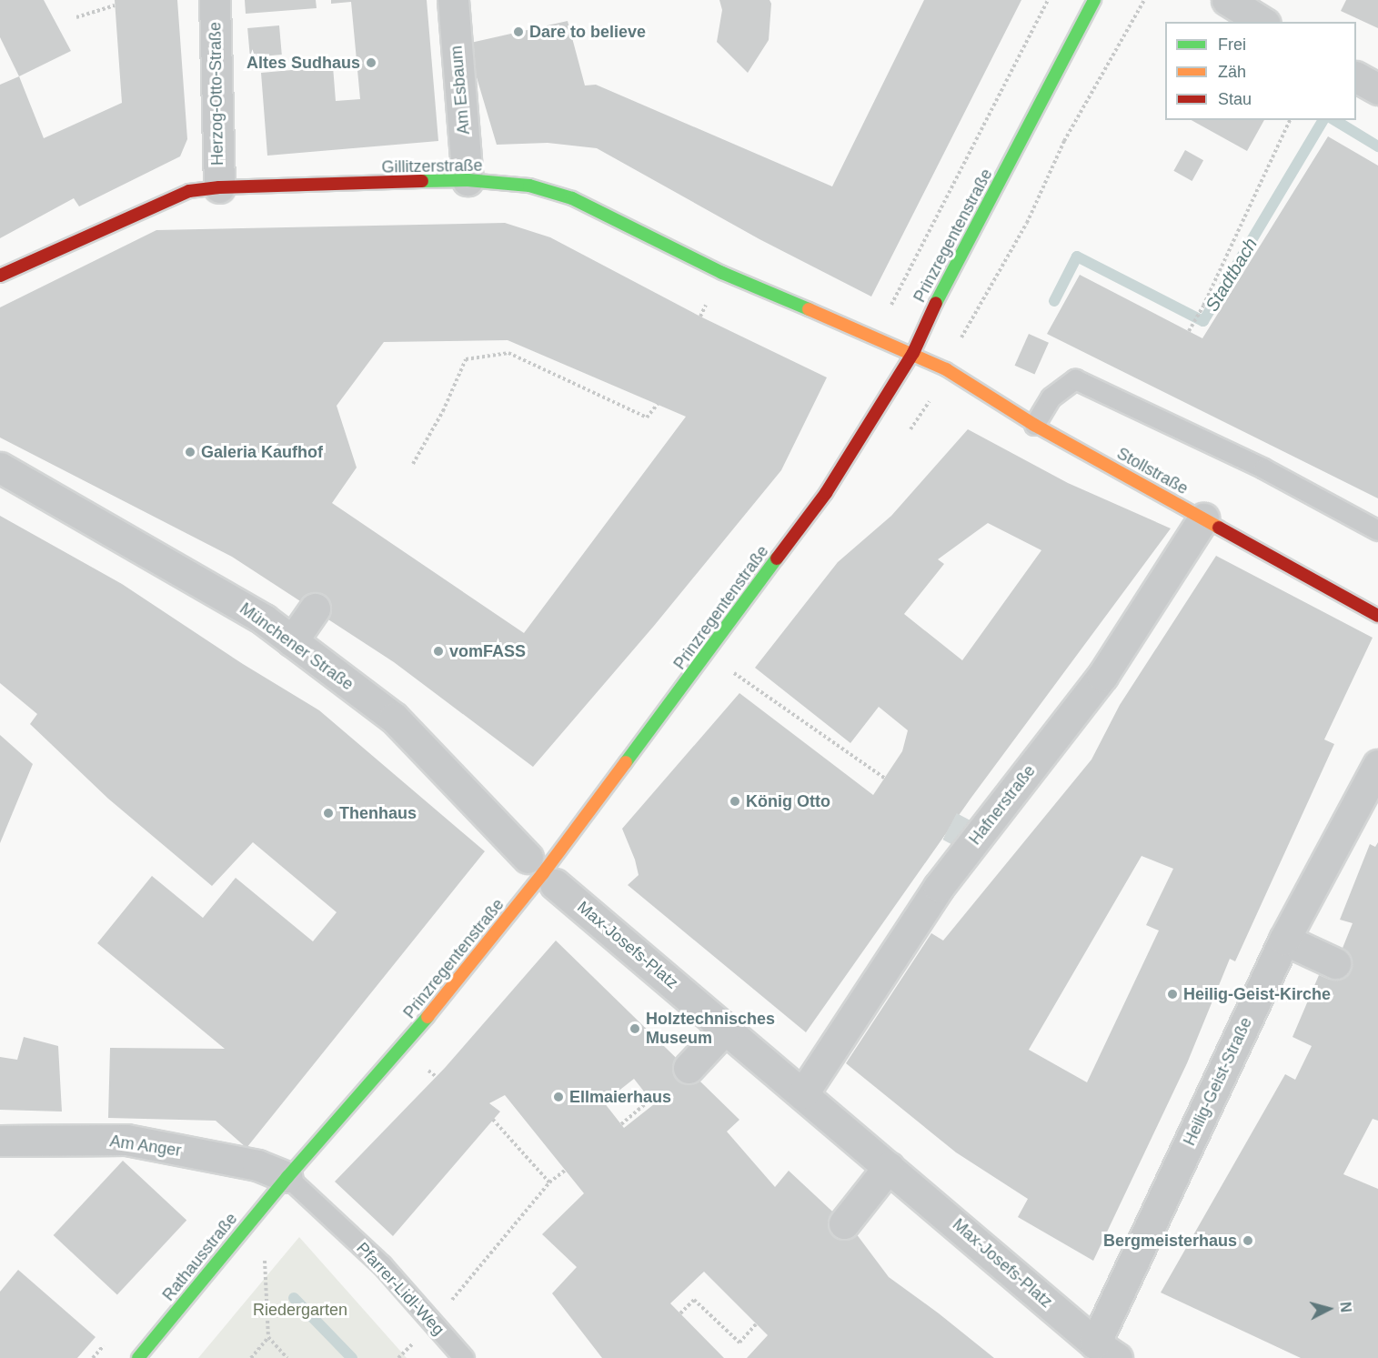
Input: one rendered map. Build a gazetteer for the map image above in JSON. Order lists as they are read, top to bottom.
{
  "streets": {
    "main road": [
      "Gillitzerstraße",
      "Prinzregentenstraße",
      "Stollstraße",
      "Rathausstraße"
    ],
    "street": [
      "Am Esbaum",
      "Herzog-Otto-Straße",
      "Münchener Straße",
      "Hafnerstraße",
      "Max-Josefs-Platz",
      "Heilig-Geist-Straße",
      "Am Anger"
    ],
    "lane": ["Pfarrer-Lidl-Weg"]
  },
  "crossings": [
    ["Am Esbaum", "Gillitzerstraße"],
    ["Herzog-Otto-Straße", "Gillitzerstraße"],
    ["Gillitzerstraße", "Prinzregentenstraße"],
    ["Gillitzerstraße", "Stollstraße"],
    ["Prinzregentenstraße", "Stollstraße"],
    ["Prinzregentenstraße", "Am Anger"],
    ["Prinzregentenstraße", "Rathausstraße"],
    ["Prinzregentenstraße", "Pfarrer-Lidl-Weg"],
    ["Stollstraße", "Hafnerstraße"],
    ["Hafnerstraße", "Max-Josefs-Platz"],
    ["Max-Josefs-Platz", "Heilig-Geist-Straße"],
    ["Am Anger", "Rathausstraße"],
    ["Am Anger", "Pfarrer-Lidl-Weg"],
    ["Rathausstraße", "Pfarrer-Lidl-Weg"]
  ],
  "water": ["Stadtbach"],
  "parks": ["Riedergarten"],
  "places": [
    "Dare to believe",
    "Altes Sudhaus",
    "Galeria Kaufhof",
    "vomFASS",
    "König Otto",
    "Thenhaus",
    "Heilig-Geist-Kirche",
    "Holztechnisches Museum",
    "Ellmaierhaus",
    "Bergmeisterhaus"
  ],
  "legend": ["Frei", "Zäh", "Stau"],
  "north": "right"
}
